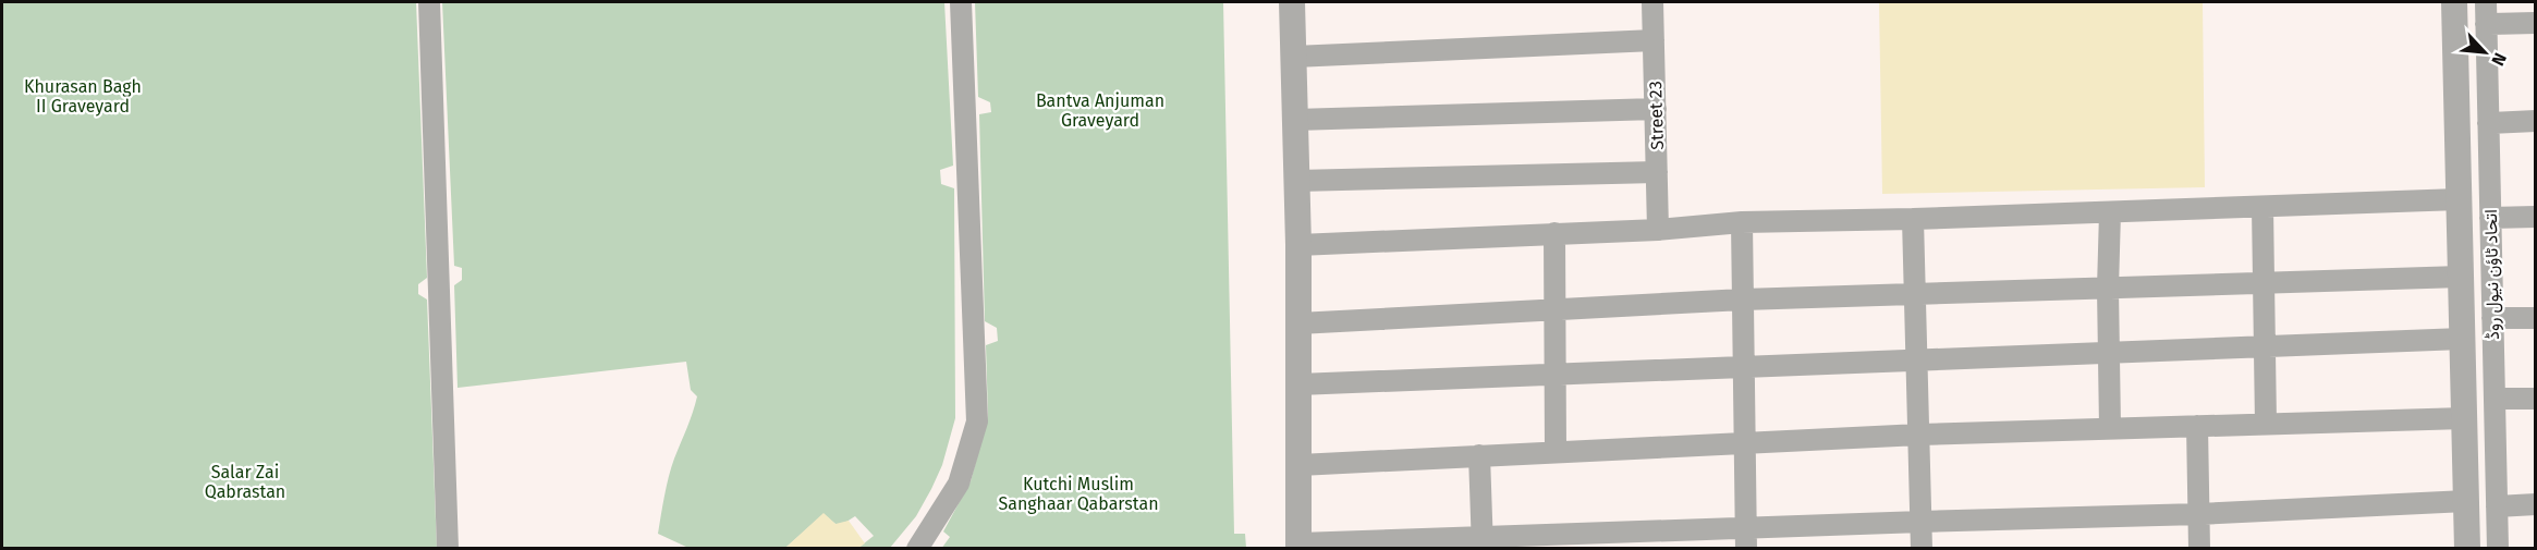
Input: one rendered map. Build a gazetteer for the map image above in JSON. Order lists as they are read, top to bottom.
{
  "streets": {
    "street": ["Street 23", "اتحاد ٹاؤن نیول روڈ"]
  },
  "parks": [
    "Khurasan Bagh II Graveyard",
    "Bantva Anjuman Graveyard",
    "Salar Zai Qabrastan",
    "Kutchi Muslim Sanghaar Qabarstan"
  ],
  "north": "bottom right"
}
